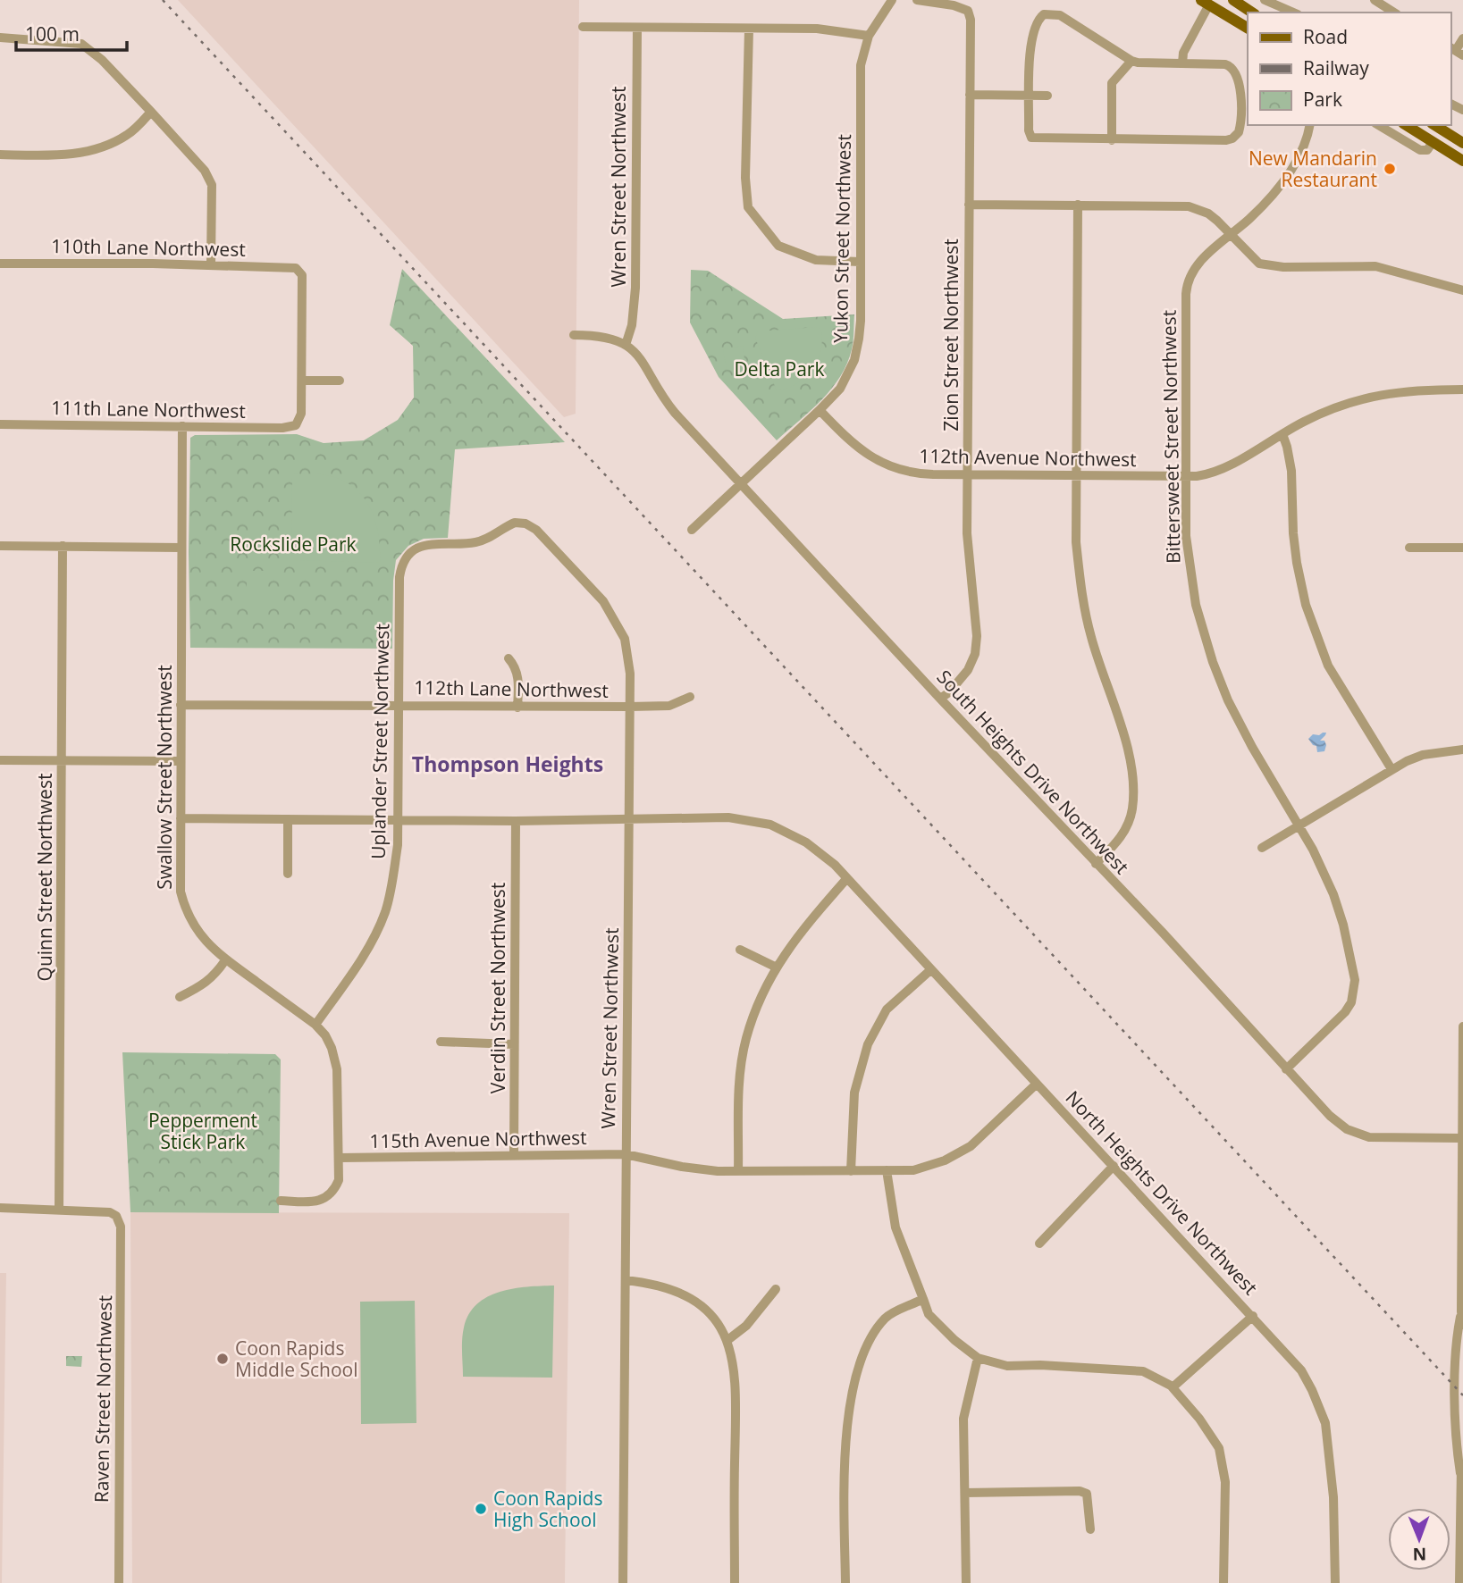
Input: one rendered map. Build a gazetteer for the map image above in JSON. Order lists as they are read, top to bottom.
{
  "streets": {
    "street": [
      "Wren Street Northwest",
      "Yukon Street Northwest",
      "110th Lane Northwest",
      "Zion Street Northwest",
      "111th Lane Northwest",
      "Bittersweet Street Northwest",
      "112th Avenue Northwest",
      "112th Lane Northwest",
      "Uplander Street Northwest",
      "South Heights Drive Northwest",
      "Swallow Street Northwest",
      "Quinn Street Northwest",
      "Verdin Street Northwest",
      "115th Avenue Northwest",
      "North Heights Drive Northwest",
      "Raven Street Northwest"
    ]
  },
  "crossings": [
    ["Wren Street Northwest", "112th Lane Northwest"],
    ["Wren Street Northwest", "Uplander Street Northwest"],
    ["Wren Street Northwest", "South Heights Drive Northwest"],
    ["Wren Street Northwest", "115th Avenue Northwest"],
    ["Wren Street Northwest", "North Heights Drive Northwest"],
    ["Yukon Street Northwest", "112th Avenue Northwest"],
    ["Yukon Street Northwest", "South Heights Drive Northwest"],
    ["110th Lane Northwest", "111th Lane Northwest"],
    ["Zion Street Northwest", "112th Avenue Northwest"],
    ["Zion Street Northwest", "South Heights Drive Northwest"],
    ["111th Lane Northwest", "Swallow Street Northwest"],
    ["Bittersweet Street Northwest", "112th Avenue Northwest"],
    ["Bittersweet Street Northwest", "South Heights Drive Northwest"],
    ["112th Lane Northwest", "Uplander Street Northwest"],
    ["112th Lane Northwest", "Swallow Street Northwest"],
    ["Uplander Street Northwest", "Swallow Street Northwest"],
    ["Uplander Street Northwest", "North Heights Drive Northwest"],
    ["Swallow Street Northwest", "115th Avenue Northwest"],
    ["Swallow Street Northwest", "North Heights Drive Northwest"],
    ["Quinn Street Northwest", "Raven Street Northwest"],
    ["Verdin Street Northwest", "115th Avenue Northwest"],
    ["Verdin Street Northwest", "North Heights Drive Northwest"],
    ["115th Avenue Northwest", "North Heights Drive Northwest"]
  ],
  "districts": ["Thompson Heights"],
  "parks": ["Delta Park", "Rockslide Park", "Pepperment Stick Park"],
  "places": ["New Mandarin Restaurant", "Coon Rapids Middle School", "Coon Rapids High School"],
  "legend": ["Road", "Railway", "Park"],
  "scale_bar": "100 m",
  "north": "bottom"
}
